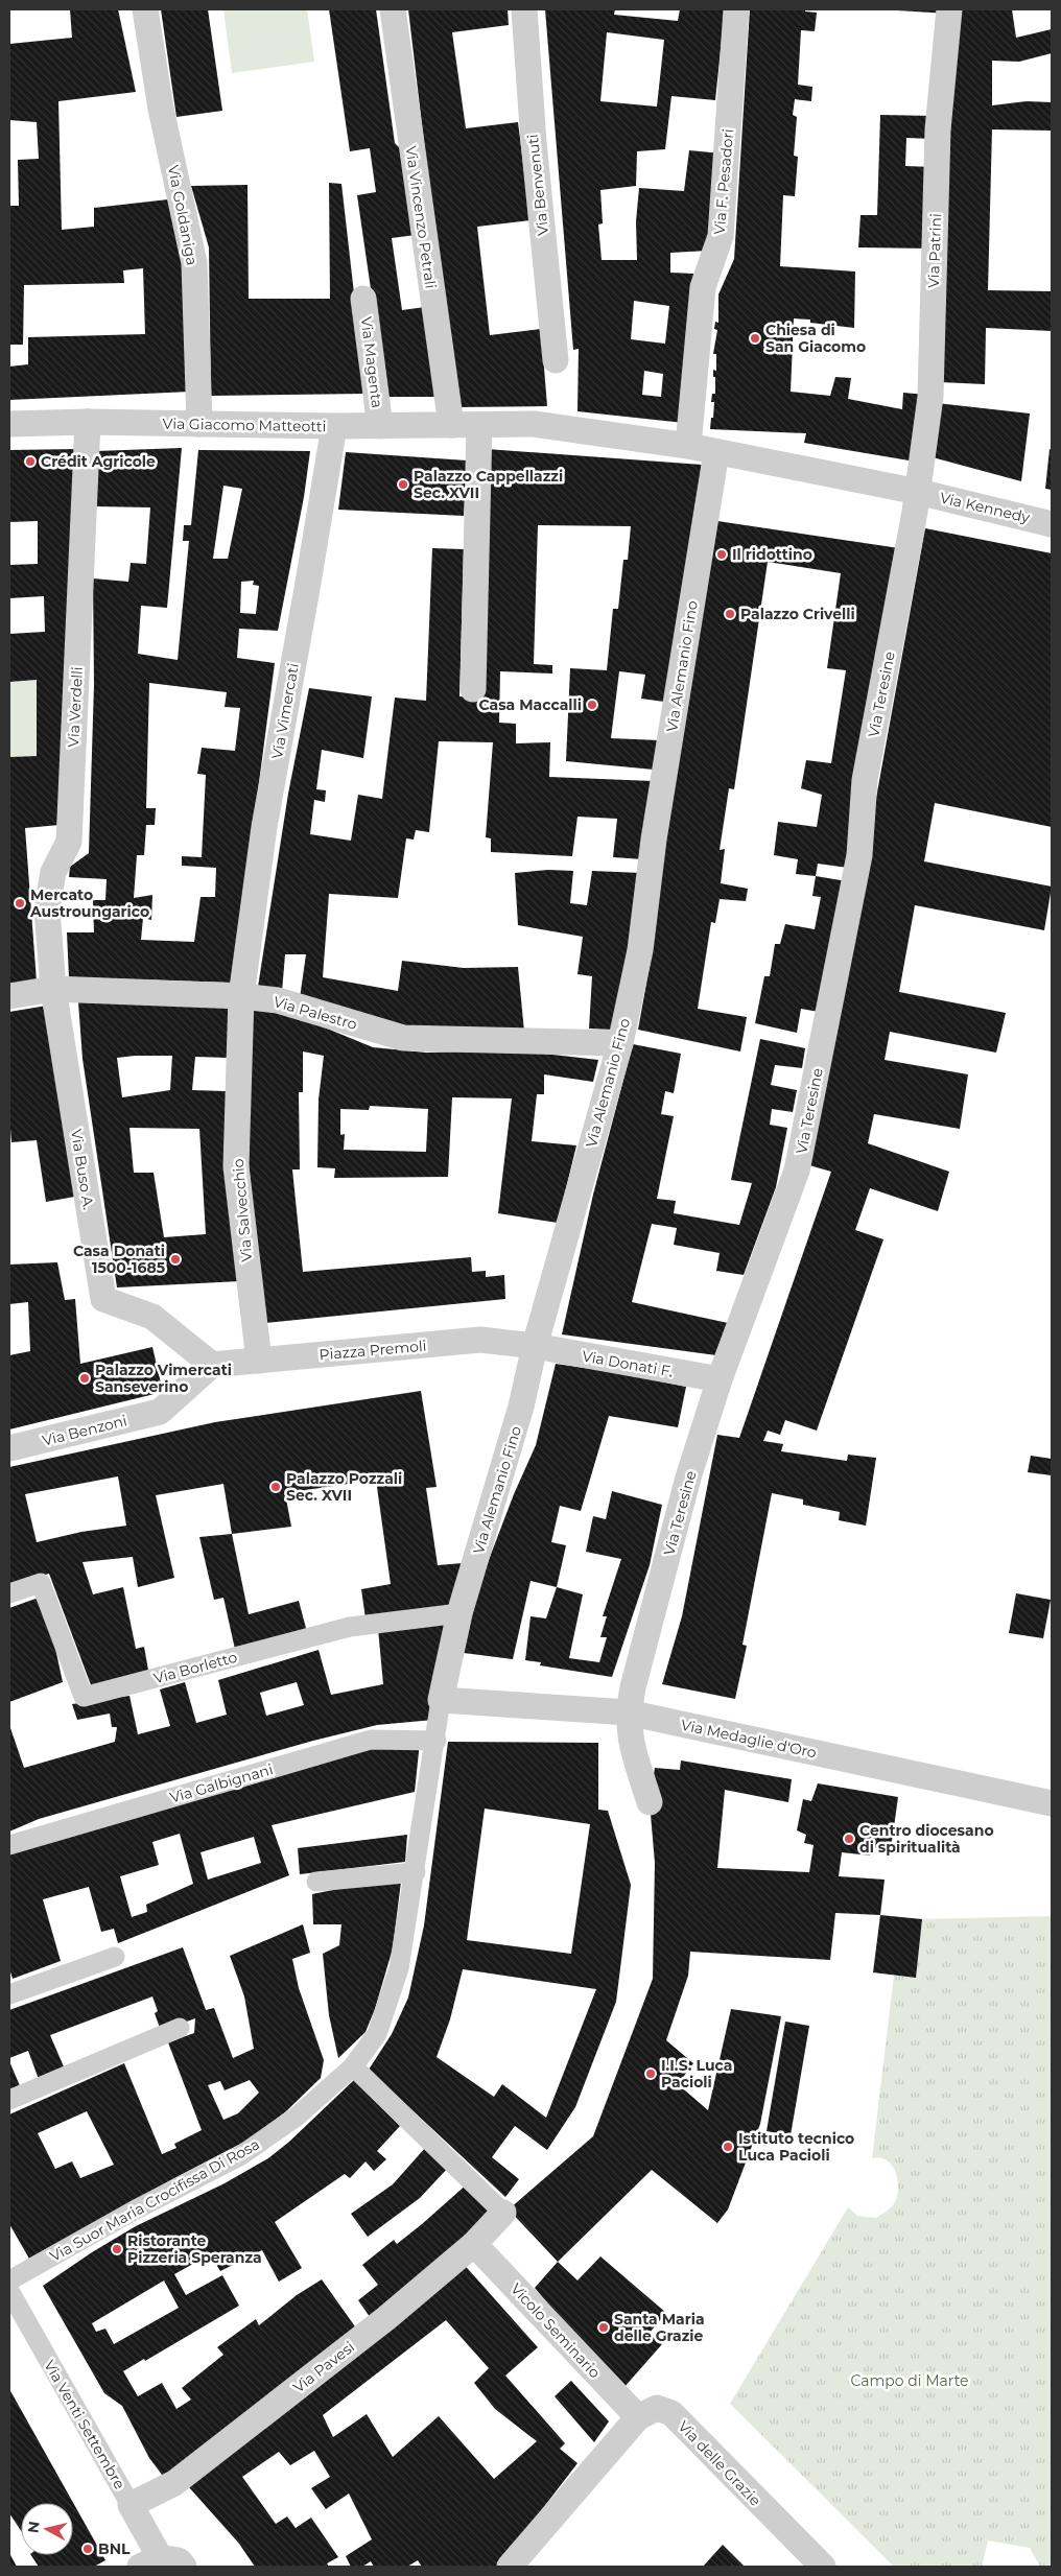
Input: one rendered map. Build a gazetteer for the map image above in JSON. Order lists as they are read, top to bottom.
{
  "streets": {
    "street": [
      "Via F. Pesadori",
      "Via Benvenuti",
      "Via Goldaniga",
      "Via Vincenzo Petrali",
      "Via Patrini",
      "Via Magenta",
      "Via Giacomo Matteotti",
      "Via Kennedy",
      "Via Alemanio Fino",
      "Via Teresine",
      "Via Verdelli",
      "Via Vimercati",
      "Via Palestro",
      "Via Buso A.",
      "Via Salvecchio",
      "Piazza Premoli",
      "Via Donati F.",
      "Via Benzoni",
      "Via Borletto",
      "Via Medaglie d'Oro",
      "Via Galbignani",
      "Via Suor Maria Crocifissa Di Rosa",
      "Vicolo Seminario",
      "Via Pavesi",
      "Via Venti Settembre",
      "Via delle Grazie"
    ]
  },
  "crossings": [
    ["Via F. Pesadori", "Via Giacomo Matteotti"],
    ["Via Goldaniga", "Via Giacomo Matteotti"],
    ["Via Vincenzo Petrali", "Via Giacomo Matteotti"],
    ["Via Patrini", "Via Kennedy"],
    ["Via Patrini", "Via Teresine"],
    ["Via Magenta", "Via Giacomo Matteotti"],
    ["Via Giacomo Matteotti", "Via Kennedy"],
    ["Via Giacomo Matteotti", "Via Alemanio Fino"],
    ["Via Giacomo Matteotti", "Via Verdelli"],
    ["Via Giacomo Matteotti", "Via Vimercati"],
    ["Via Kennedy", "Via Alemanio Fino"],
    ["Via Kennedy", "Via Teresine"],
    ["Via Alemanio Fino", "Via Palestro"],
    ["Via Alemanio Fino", "Piazza Premoli"],
    ["Via Alemanio Fino", "Via Donati F."],
    ["Via Alemanio Fino", "Via Borletto"],
    ["Via Alemanio Fino", "Via Medaglie d'Oro"],
    ["Via Alemanio Fino", "Via Suor Maria Crocifissa Di Rosa"],
    ["Via Teresine", "Via Donati F."],
    ["Via Teresine", "Via Medaglie d'Oro"],
    ["Via Verdelli", "Via Palestro"],
    ["Via Verdelli", "Via Buso A."],
    ["Via Vimercati", "Via Palestro"],
    ["Via Vimercati", "Via Salvecchio"],
    ["Via Palestro", "Via Buso A."],
    ["Via Palestro", "Via Salvecchio"],
    ["Via Buso A.", "Piazza Premoli"],
    ["Via Buso A.", "Via Benzoni"],
    ["Via Salvecchio", "Piazza Premoli"],
    ["Piazza Premoli", "Via Donati F."],
    ["Piazza Premoli", "Via Benzoni"],
    ["Via Medaglie d'Oro", "Via Suor Maria Crocifissa Di Rosa"],
    ["Via Galbignani", "Via Suor Maria Crocifissa Di Rosa"],
    ["Vicolo Seminario", "Via Pavesi"],
    ["Vicolo Seminario", "Via delle Grazie"],
    ["Via Pavesi", "Via Venti Settembre"]
  ],
  "parks": ["Campo di Marte"],
  "places": [
    "Chiesa di San Giacomo",
    "Crédit Agricole",
    "Palazzo Cappellazzi Sec. XVII",
    "Il ridottino",
    "Palazzo Crivelli",
    "Casa Maccalli",
    "Mercato Austroungarico",
    "Casa Donati 1500-1685",
    "Palazzo Vimercati Sanseverino",
    "Palazzo Pozzali Sec. XVII",
    "Centro diocesano di spiritualità",
    "I.I.S. Luca Pacioli",
    "Istituto tecnico Luca Pacioli",
    "Ristorante Pizzeria Speranza",
    "Santa Maria delle Grazie",
    "BNL"
  ],
  "north": "left"
}
